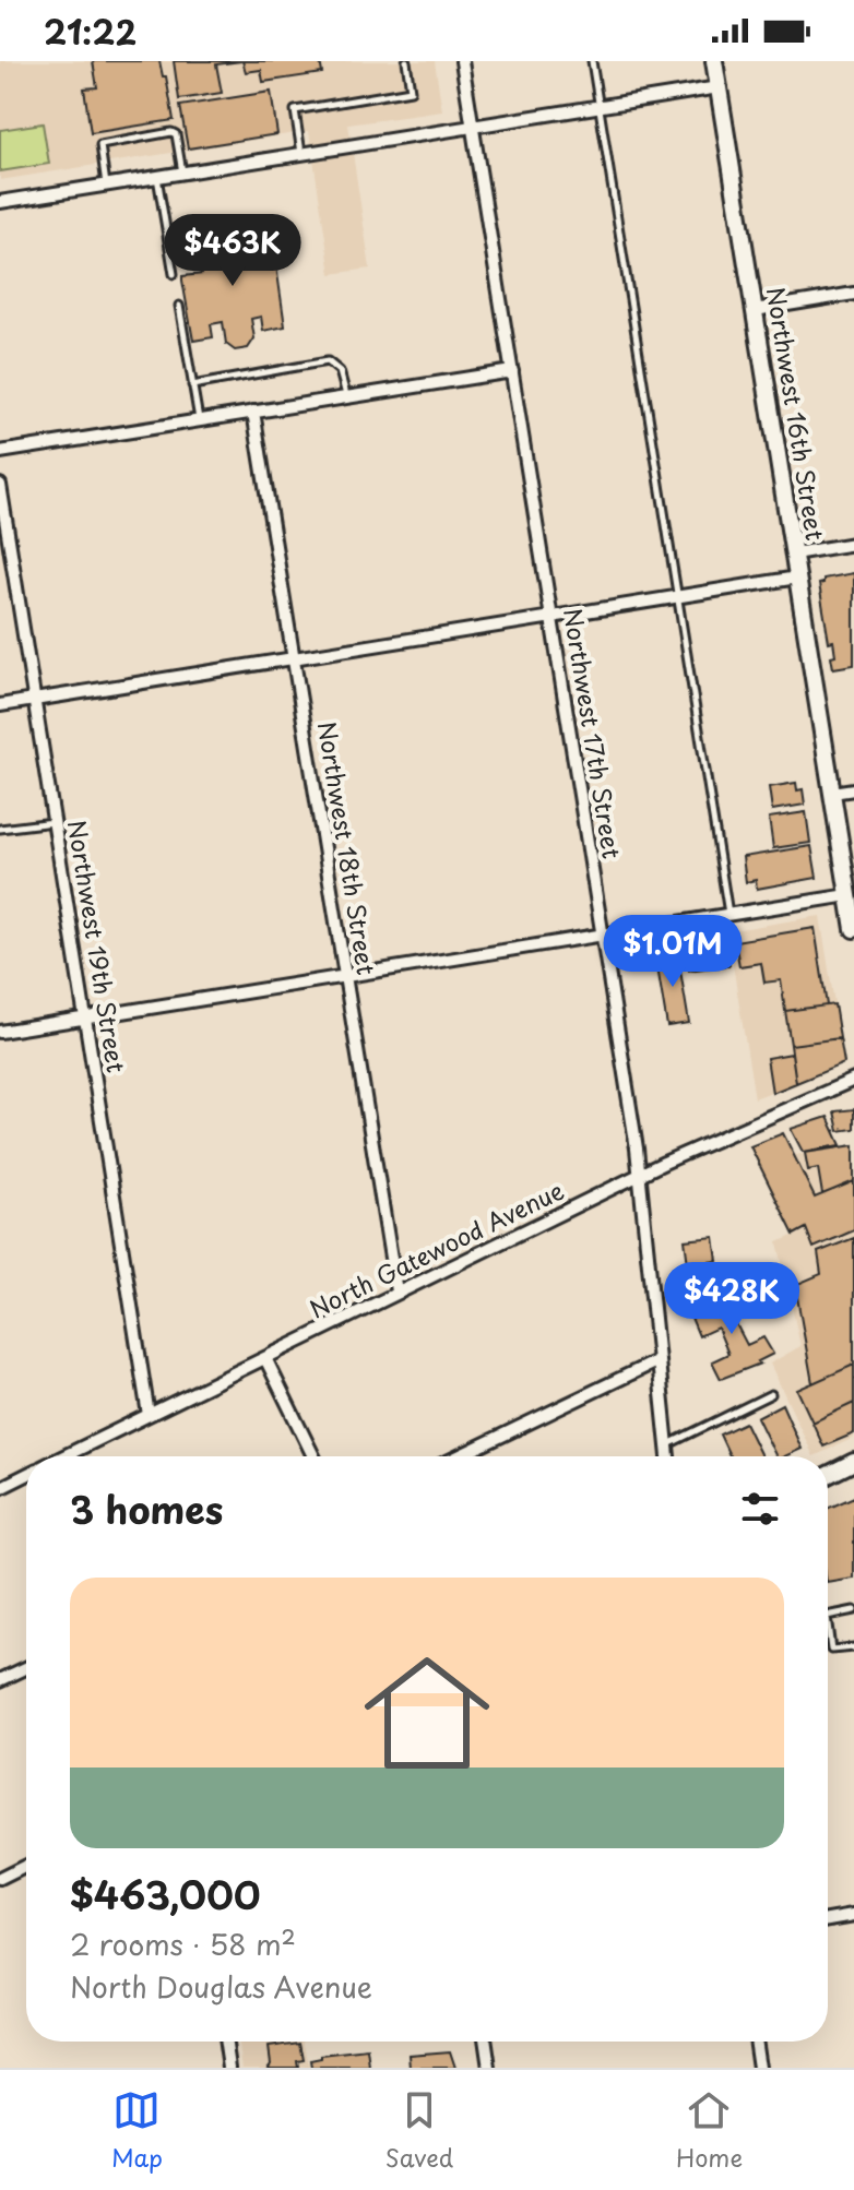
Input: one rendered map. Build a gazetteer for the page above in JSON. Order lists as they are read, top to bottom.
{
  "streets": {
    "street": [
      "Northwest 16th Street",
      "Northwest 17th Street",
      "Northwest 18th Street",
      "Northwest 19th Street",
      "North Gatewood Avenue"
    ]
  },
  "crossings": [
    ["Northwest 17th Street", "North Gatewood Avenue"],
    ["Northwest 18th Street", "North Gatewood Avenue"],
    ["Northwest 19th Street", "North Gatewood Avenue"]
  ],
  "page": {
    "status": "21:22",
    "price": ["$463K", "$1.01M", "$428K"],
    "heading": "3 homes",
    "list": [
      {
        "name": "$463,000",
        "note": "2 rooms · 58 m² · North Douglas Avenue"
      }
    ],
    "tabs": ["Map", "Saved", "Home"]
  }
}
